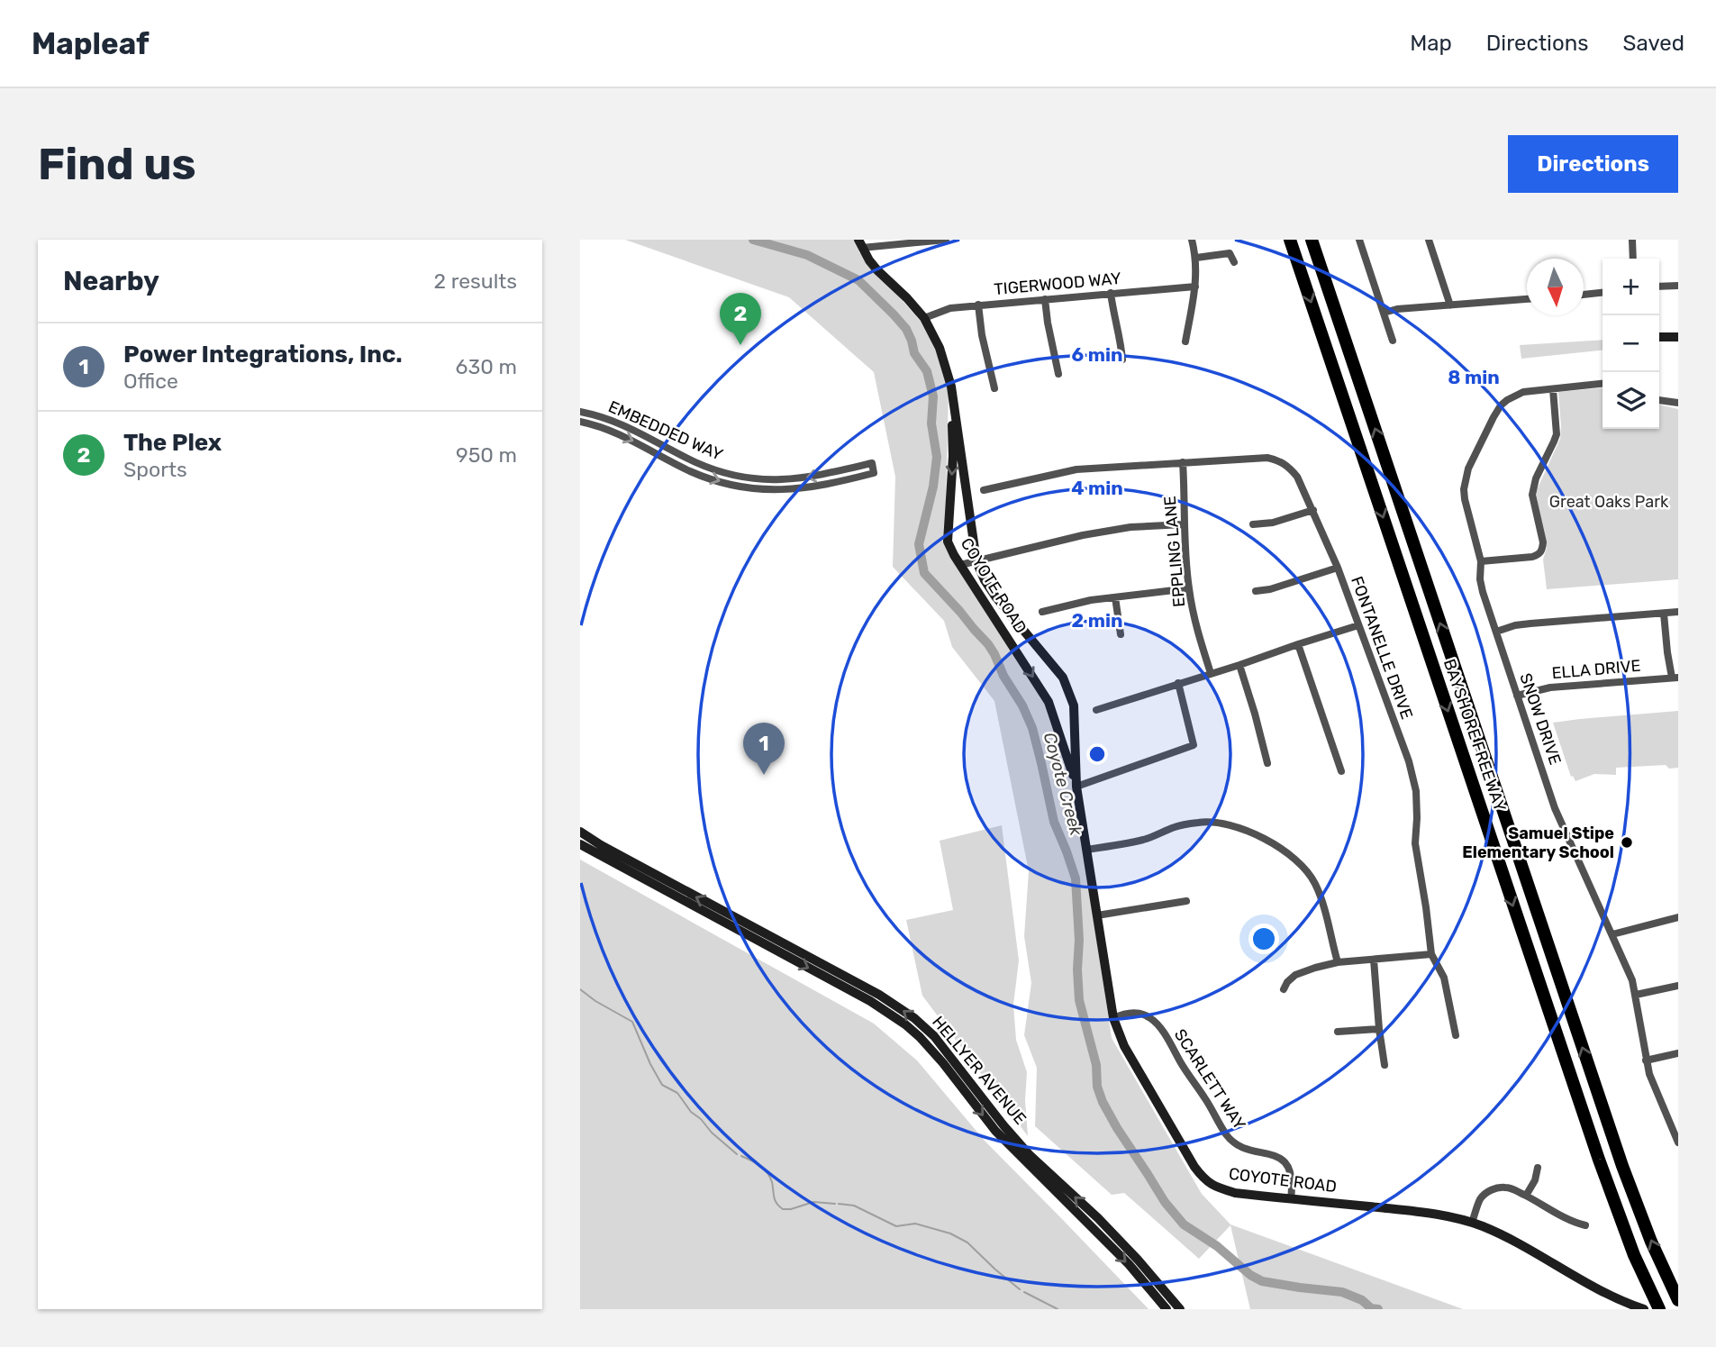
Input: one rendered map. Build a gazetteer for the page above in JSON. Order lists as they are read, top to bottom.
{
  "streets": {
    "highway": ["BAYSHORE FREEWAY"],
    "street": [
      "TIGERWOOD WAY",
      "EMBEDDED WAY",
      "EPPLING LANE",
      "COYOTE ROAD",
      "FONTANELLE DRIVE",
      "ELLA DRIVE",
      "SNOW DRIVE",
      "HELLYER AVENUE",
      "SCARLETT WAY"
    ]
  },
  "crossings": [
    ["TIGERWOOD WAY", "COYOTE ROAD"],
    ["EPPLING LANE", "FONTANELLE DRIVE"],
    ["COYOTE ROAD", "SCARLETT WAY"],
    ["ELLA DRIVE", "SNOW DRIVE"]
  ],
  "water": ["Coyote Creek"],
  "parks": ["Great Oaks Park"],
  "places": ["Samuel Stipe Elementary School"],
  "north": "bottom",
  "page": {
    "header": "Mapleaf",
    "nav": ["Map", "Directions", "Saved"],
    "buttons": "Directions",
    "title": "Find us",
    "heading": ["Nearby", "2 results"],
    "map_buttons": ["+", "−"],
    "pins": ["2", "1"],
    "list": [
      {
        "mark": "1",
        "name": "Power Integrations, Inc.",
        "note": "Office",
        "value": "630 m"
      },
      {
        "mark": "2",
        "name": "The Plex",
        "note": "Sports",
        "value": "950 m"
      }
    ]
  },
  "rings": [
    "6 min",
    "8 min",
    "4 min",
    "2 min"
  ]
}
